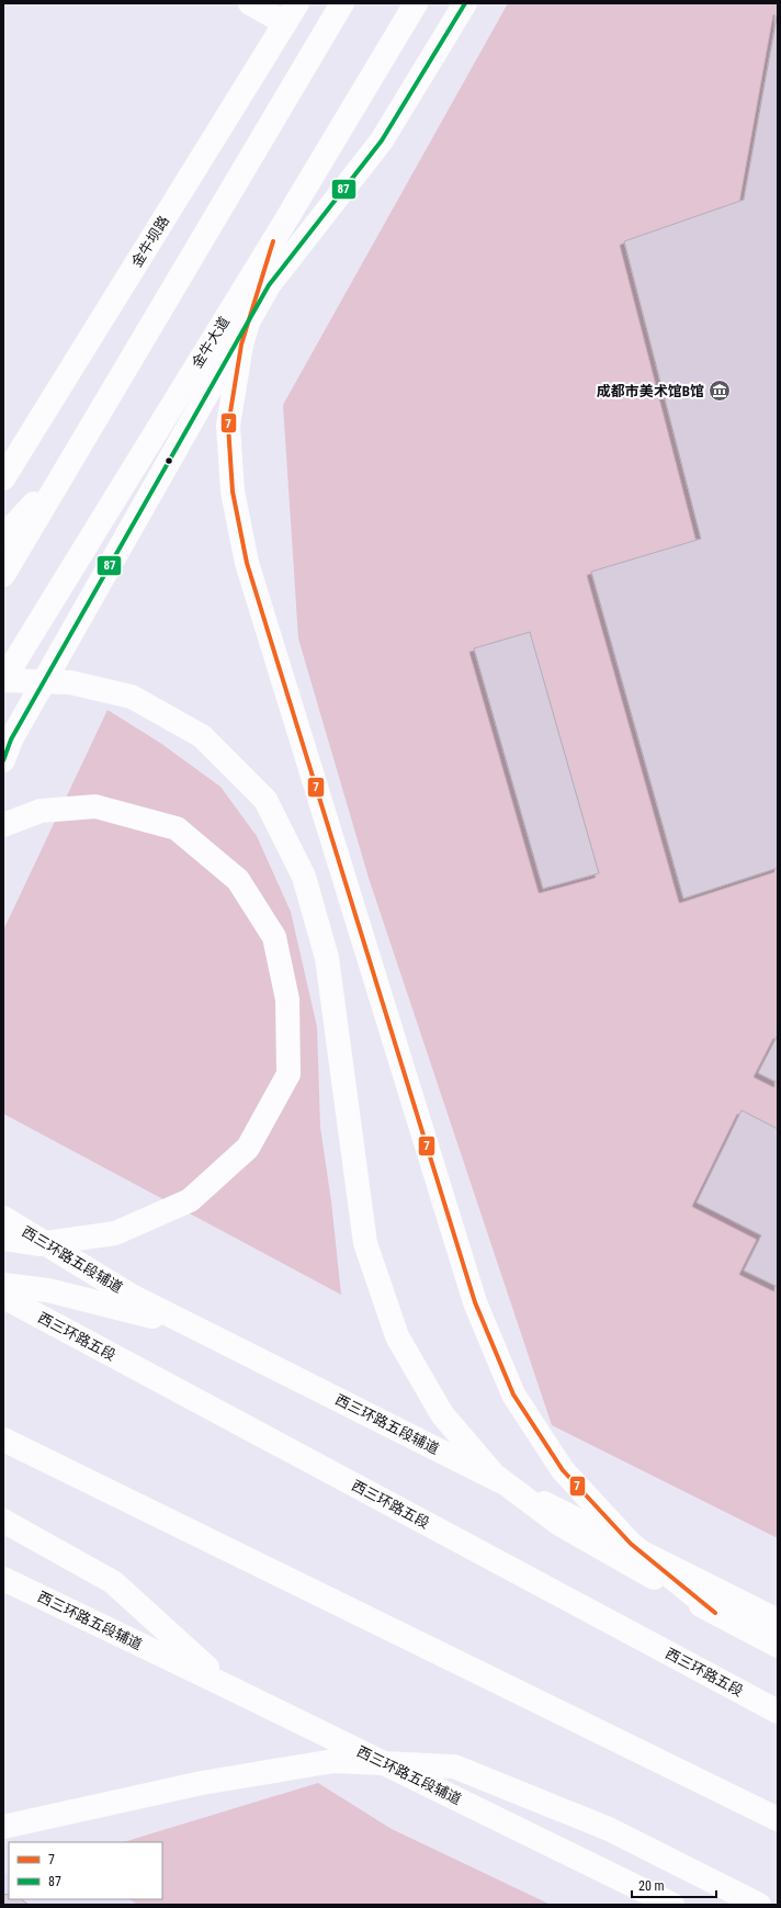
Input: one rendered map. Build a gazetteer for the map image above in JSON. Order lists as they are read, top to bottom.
{
  "streets": {
    "main road": [
      "金牛坝路",
      "金牛大道",
      "西三环路五段辅道",
      "西三环路五段"
    ]
  },
  "places": {
    "museum": ["成都市美术馆B馆"]
  },
  "lines": ["transit line 87", "transit line 7"],
  "legend": ["7", "87"],
  "scale_bar": "20 m"
}
